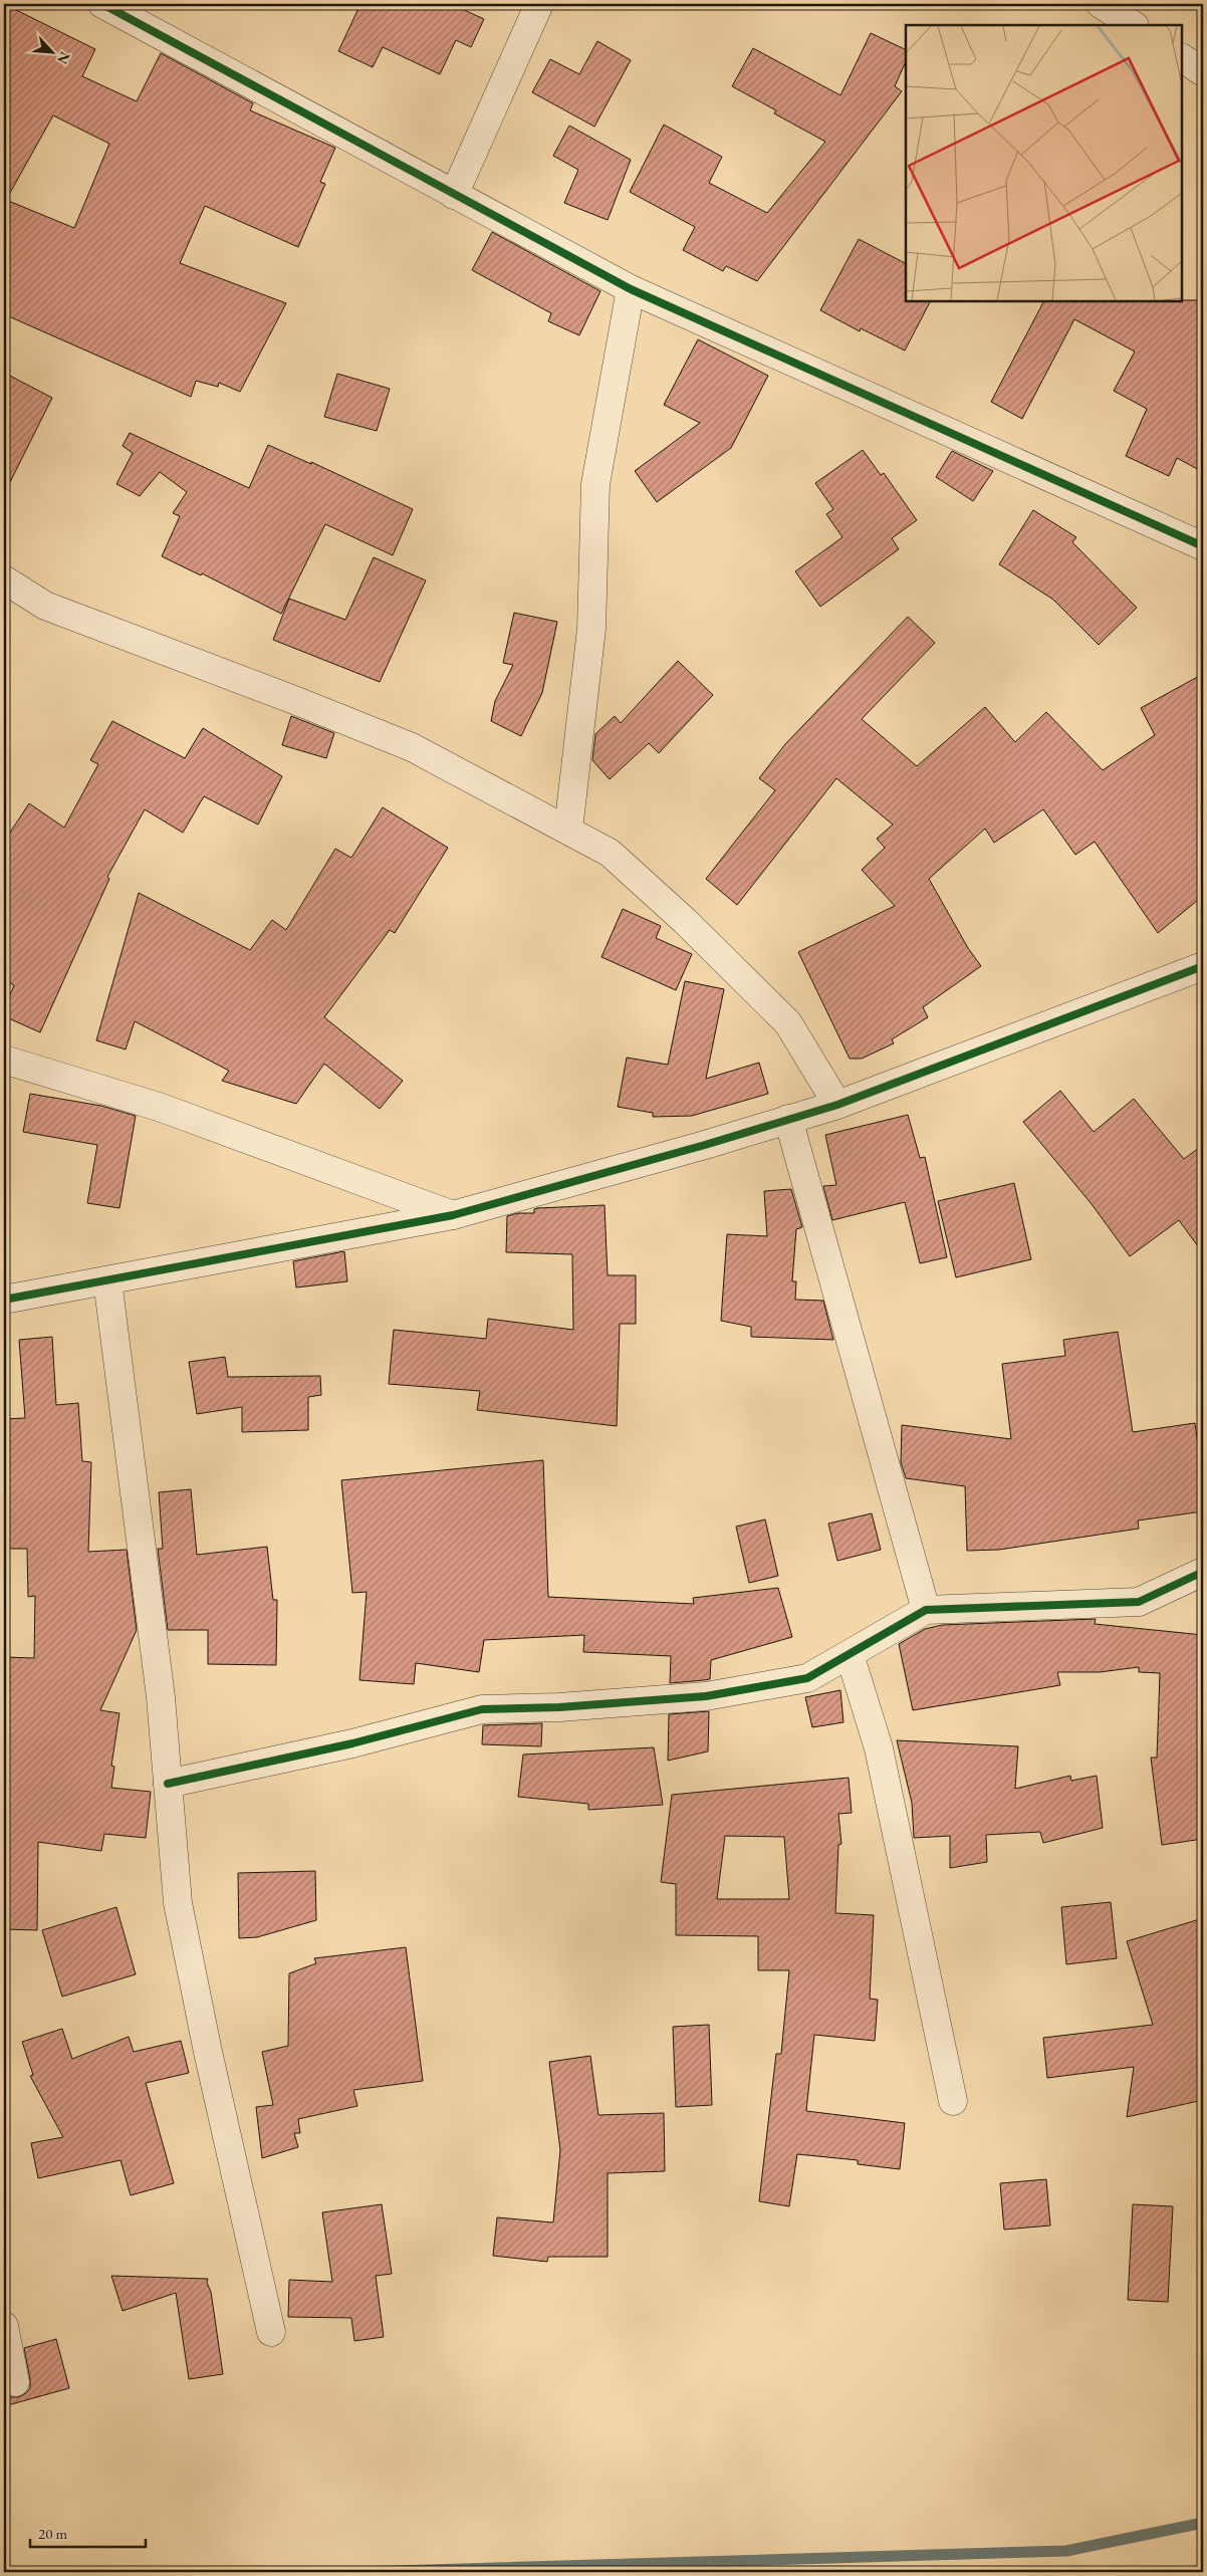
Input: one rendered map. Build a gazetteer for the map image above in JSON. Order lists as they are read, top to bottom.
{
  "scale_bar": "20 m",
  "north": "bottom right"
}
